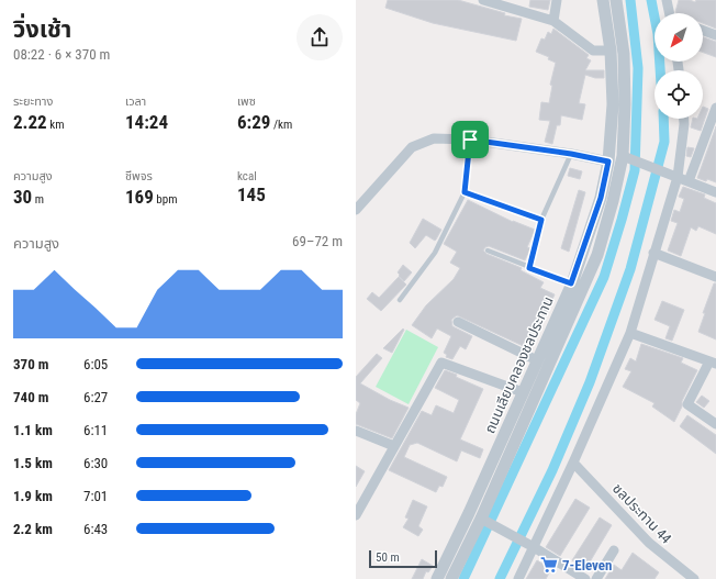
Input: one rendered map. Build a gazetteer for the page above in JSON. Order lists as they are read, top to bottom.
{
  "streets": {
    "street": ["ถนนเลียบคลองชลประทาน", "ชลประทาน 44"]
  },
  "places": {
    "supermarket": ["7-Eleven"]
  },
  "scale_bar": "50 m",
  "north": "bottom left",
  "page": {
    "heading": ["วิ่งเช้า", "08:22 · 6 × 370 m"],
    "stats": [
      ["ระยะทาง", "2.22 km"],
      ["เวลา", "14:24"],
      ["เพซ", "6:29 /km"],
      ["ความสูง", "30 m"],
      ["ชีพจร", "169 bpm"],
      ["kcal", "145"]
    ],
    "chart": ["ความสูง", "69–72 m"],
    "list": [
      {
        "name": "370 m",
        "note": "6:05"
      },
      {
        "name": "740 m",
        "note": "6:27"
      },
      {
        "name": "1.1 km",
        "note": "6:11"
      },
      {
        "name": "1.5 km",
        "note": "6:30"
      },
      {
        "name": "1.9 km",
        "note": "7:01"
      },
      {
        "name": "2.2 km",
        "note": "6:43"
      }
    ],
    "scale": "50 m"
  }
}
